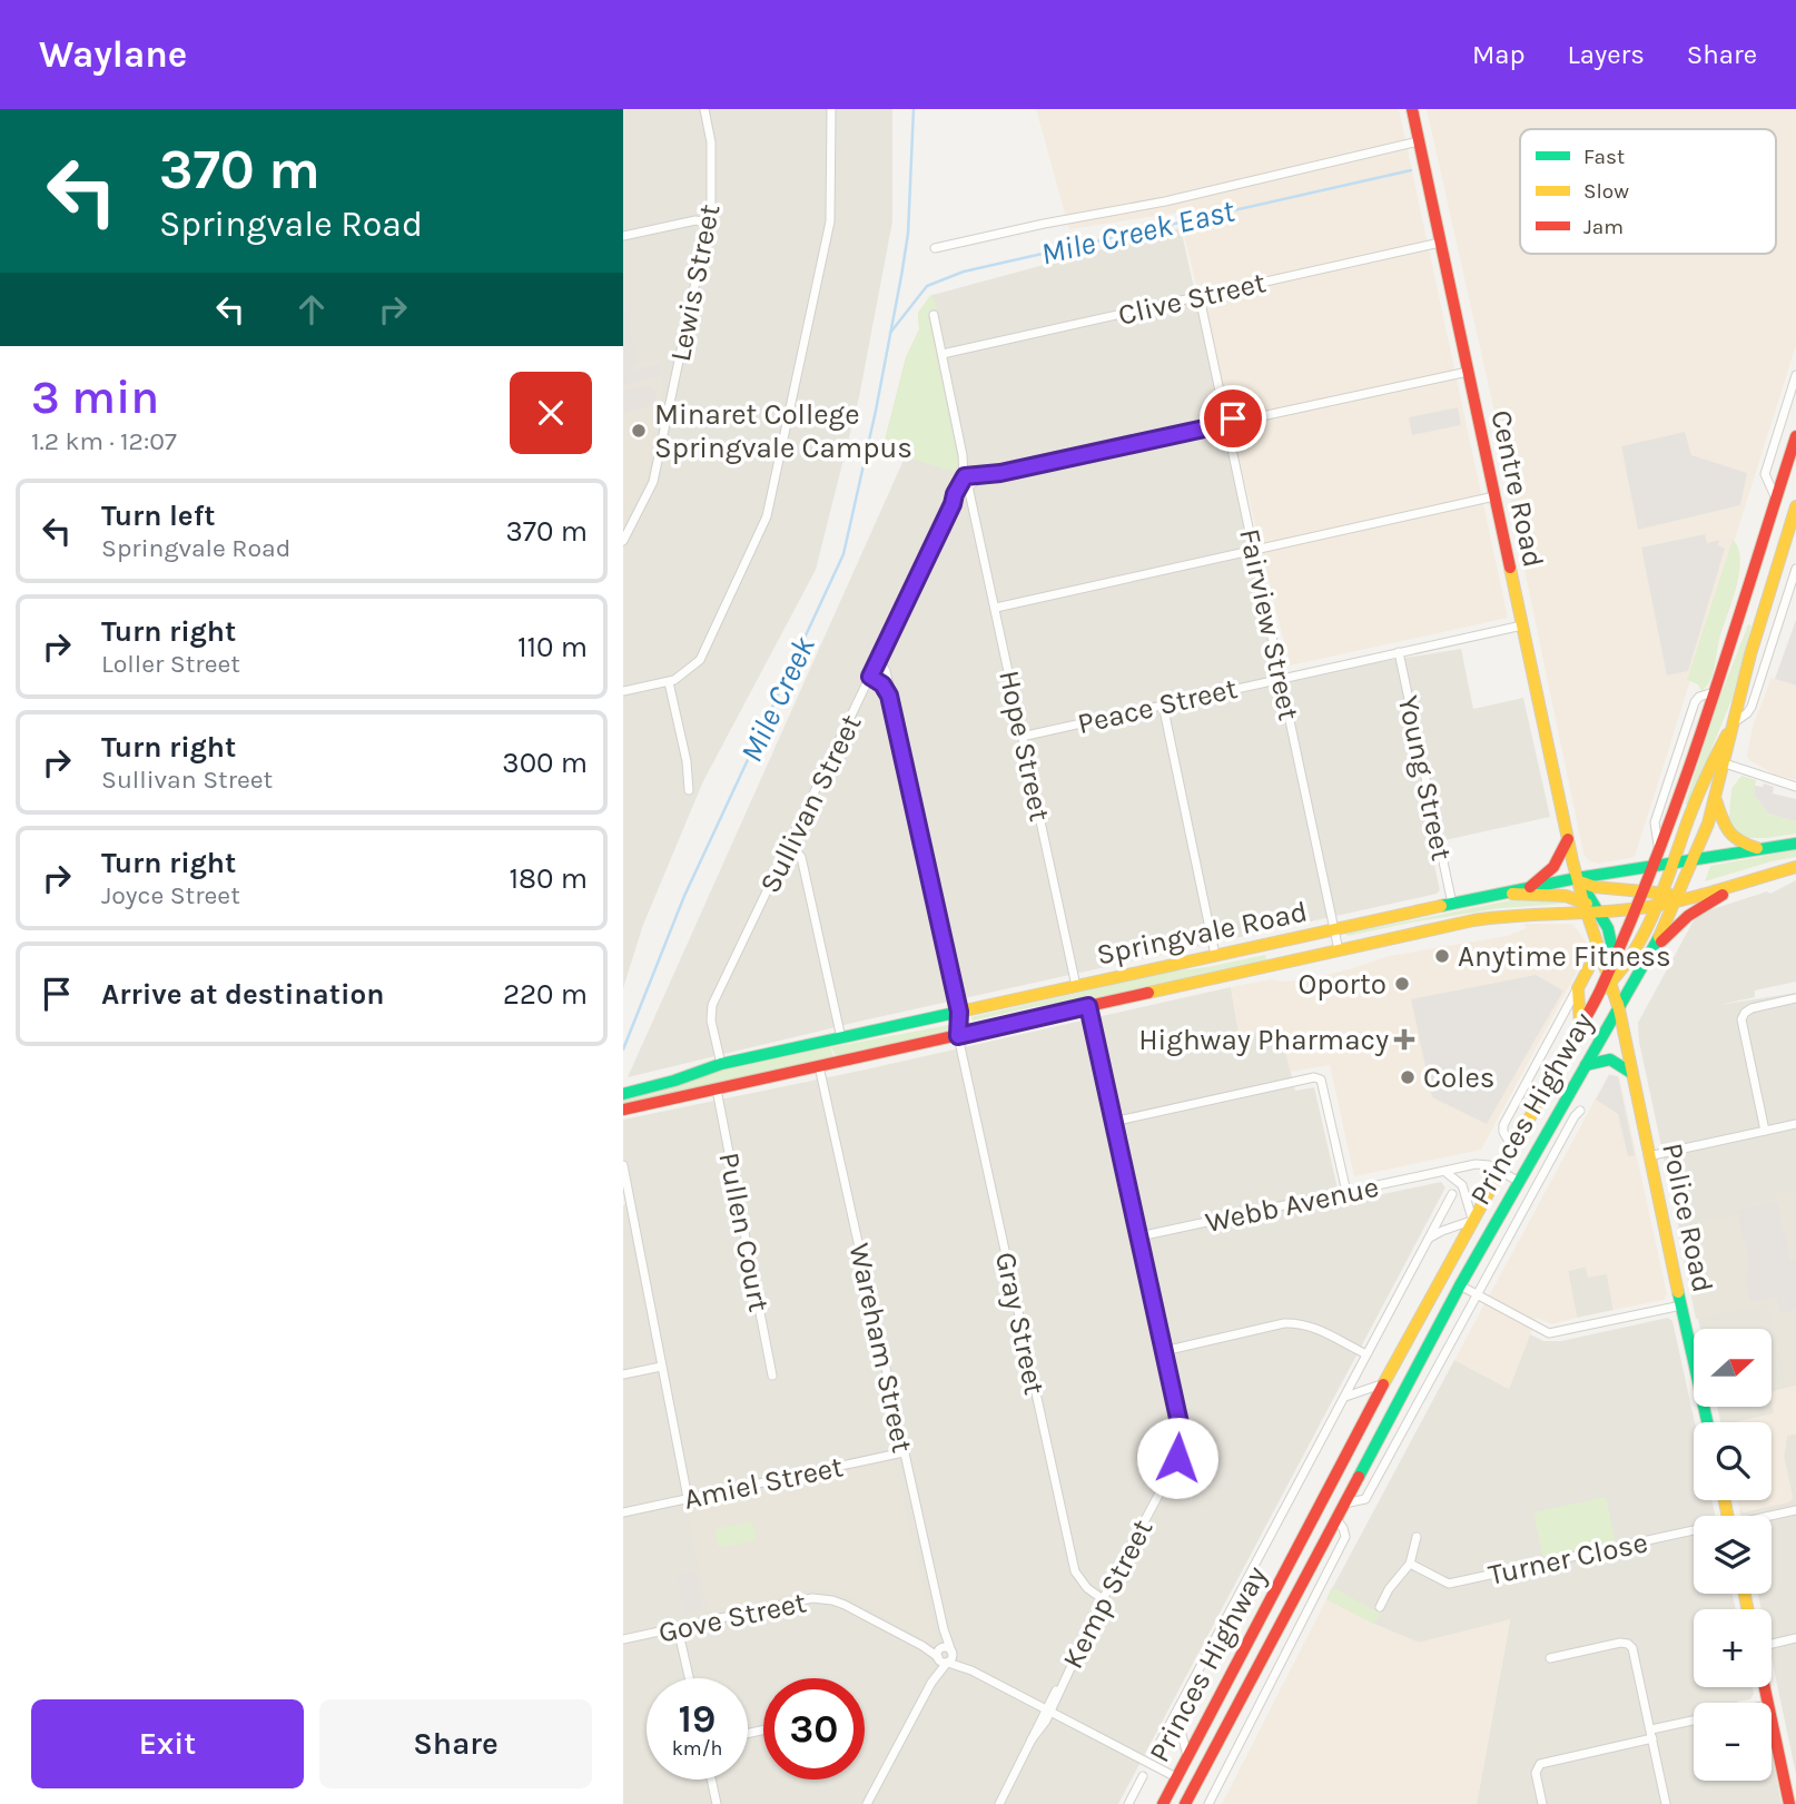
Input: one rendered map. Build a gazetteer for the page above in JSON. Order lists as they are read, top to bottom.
{
  "streets": {
    "main road": [
      "Centre Road",
      "Springvale Road",
      "Princes Highway",
      "Police Road"
    ],
    "street": [
      "Lewis Street",
      "Clive Street",
      "Fairview Street",
      "Peace Street",
      "Hope Street",
      "Young Street",
      "Sullivan Street",
      "Webb Avenue",
      "Pullen Court",
      "Gray Street",
      "Wareham Street",
      "Amiel Street",
      "Turner Close",
      "Kemp Street",
      "Gove Street"
    ]
  },
  "crossings": [
    ["Clive Street", "Centre Road"],
    ["Clive Street", "Fairview Street"],
    ["Clive Street", "Hope Street"],
    ["Centre Road", "Peace Street"],
    ["Centre Road", "Springvale Road"],
    ["Centre Road", "Princes Highway"],
    ["Centre Road", "Police Road"],
    ["Fairview Street", "Peace Street"],
    ["Fairview Street", "Springvale Road"],
    ["Peace Street", "Hope Street"],
    ["Peace Street", "Young Street"],
    ["Hope Street", "Sullivan Street"],
    ["Hope Street", "Springvale Road"],
    ["Young Street", "Springvale Road"],
    ["Sullivan Street", "Springvale Road"],
    ["Springvale Road", "Princes Highway"],
    ["Springvale Road", "Pullen Court"],
    ["Springvale Road", "Gray Street"],
    ["Springvale Road", "Wareham Street"],
    ["Springvale Road", "Kemp Street"],
    ["Princes Highway", "Webb Avenue"],
    ["Princes Highway", "Police Road"],
    ["Webb Avenue", "Kemp Street"],
    ["Gray Street", "Kemp Street"],
    ["Wareham Street", "Amiel Street"],
    ["Wareham Street", "Gove Street"]
  ],
  "water": ["Mile Creek East", "Mile Creek"],
  "places": {
    "other": [
      "Minaret College Springvale Campus",
      "Anytime Fitness",
      "Oporto",
      "Coles"
    ],
    "health": ["Highway Pharmacy"]
  },
  "legend": ["Fast", "Slow", "Jam"],
  "north": "right",
  "page": {
    "header": "Waylane",
    "nav": ["Map", "Layers", "Share"],
    "turn": ["370 m", "Springvale Road"],
    "heading": ["3 min", "1.2 km · 12:07"],
    "list": [
      {
        "name": "Turn left",
        "note": "Springvale Road",
        "value": "370 m"
      },
      {
        "name": "Turn right",
        "note": "Loller Street",
        "value": "110 m"
      },
      {
        "name": "Turn right",
        "note": "Sullivan Street",
        "value": "300 m"
      },
      {
        "name": "Turn right",
        "note": "Joyce Street",
        "value": "180 m"
      },
      {
        "name": "Arrive at destination",
        "value": "220 m"
      }
    ],
    "map_buttons": ["+", "−"],
    "speed": "19 km/h",
    "limit": "30",
    "buttons": ["Exit", "Share"]
  }
}
